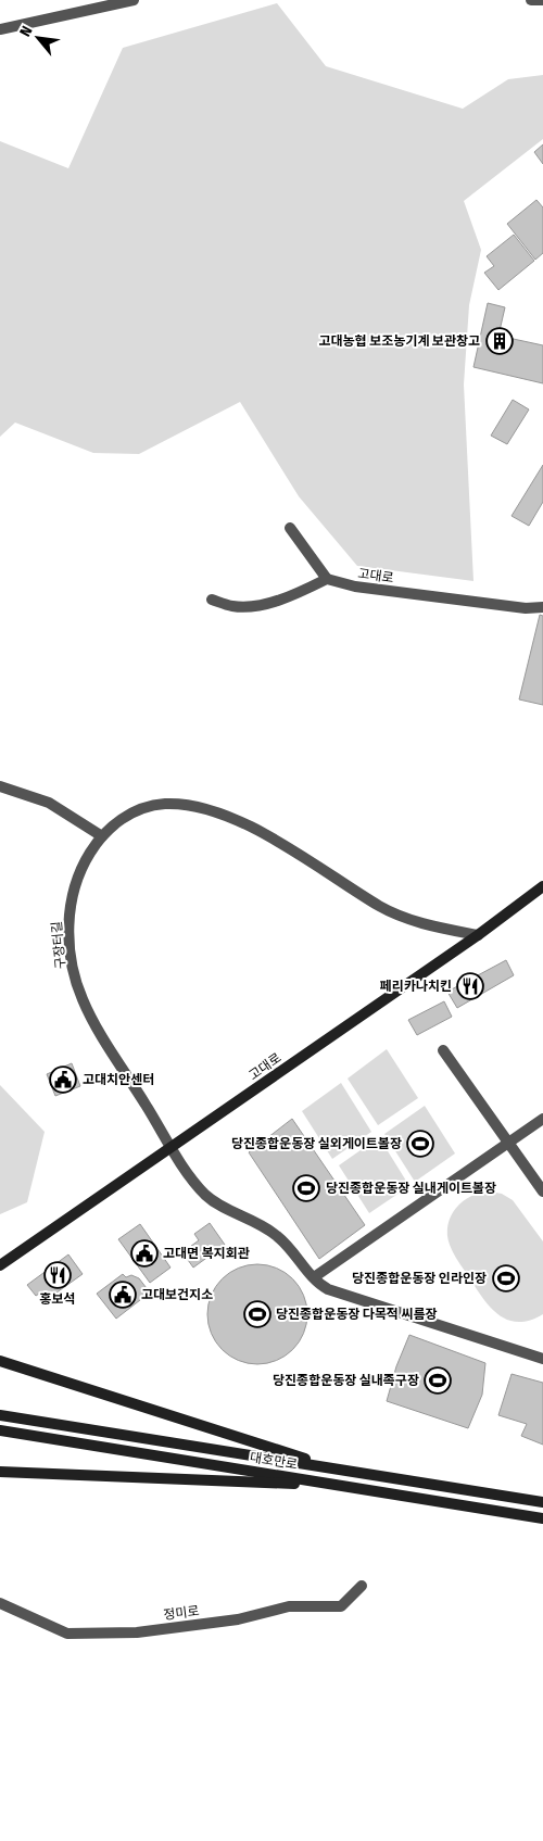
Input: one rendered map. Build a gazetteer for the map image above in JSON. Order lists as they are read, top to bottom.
{
  "streets": {
    "main road": ["고대로", "대호만로"],
    "street": ["구장터길", "정미로"]
  },
  "crossings": [
    ["고대로", "구장터길"]
  ],
  "places": {
    "building": ["고대농협 보조농기계 보관창고"],
    "restaurant": ["페리카나치킨", "홍보석"],
    "public building": ["고대치안센터", "고대면 복지회관", "고대보건지소"],
    "sports": [
      "당진종합운동장 실외게이트볼장",
      "당진종합운동장 실내게이트볼장",
      "당진종합운동장 인라인장",
      "당진종합운동장 다목적 씨름장",
      "당진종합운동장 실내족구장"
    ]
  },
  "north": "top left"
}
